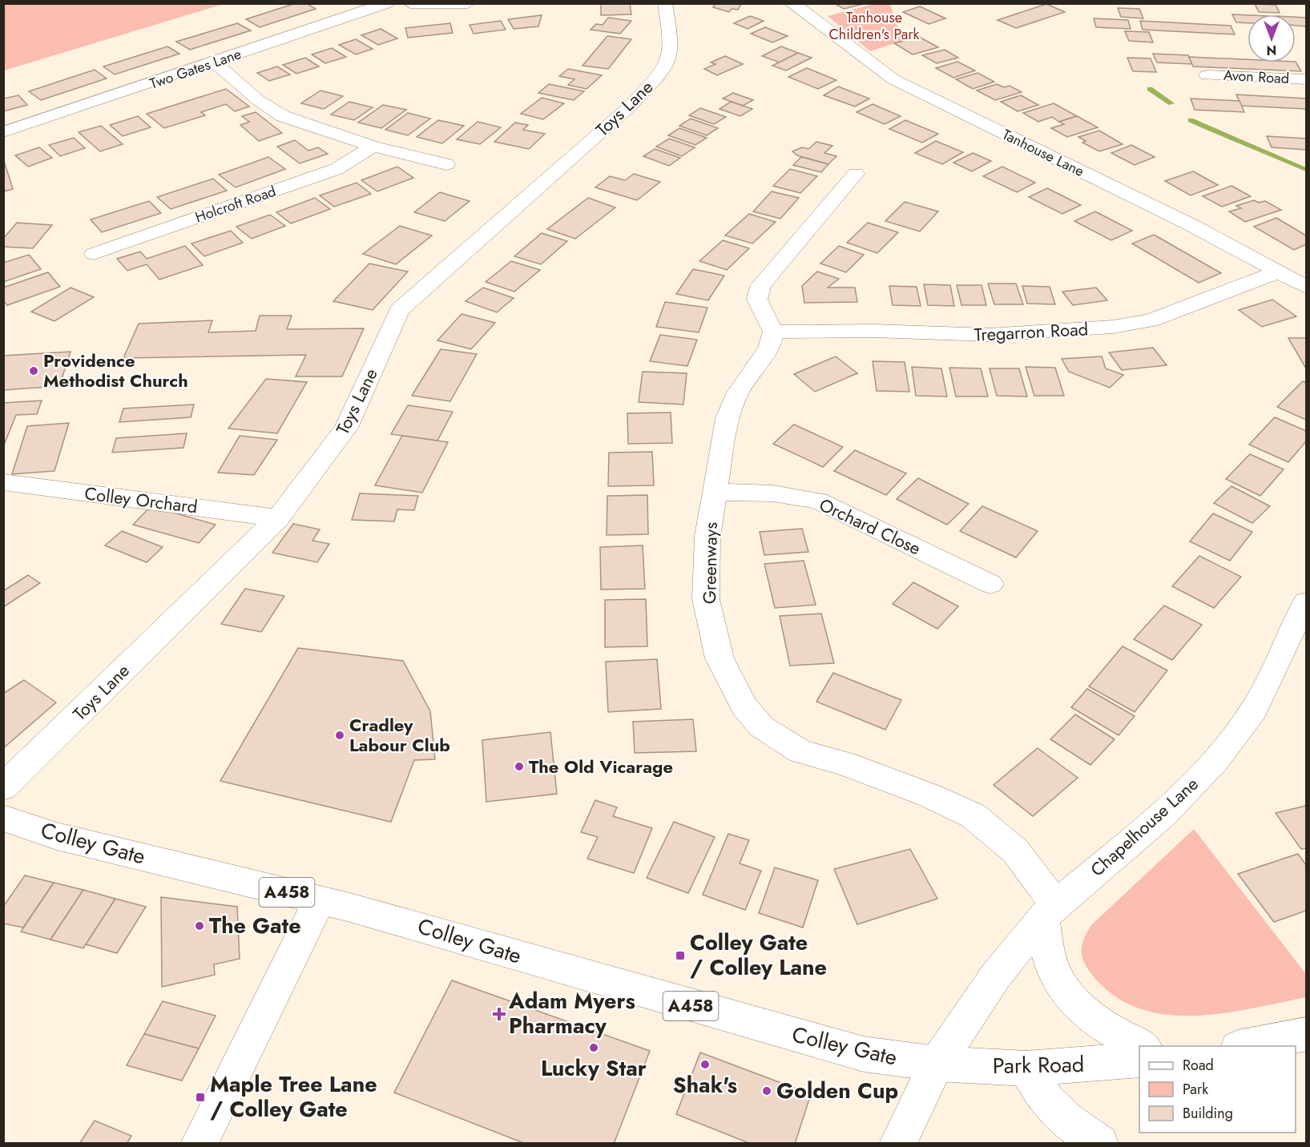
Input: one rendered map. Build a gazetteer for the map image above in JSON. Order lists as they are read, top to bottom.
{
  "streets": {
    "main road": [
      "Two Gates Lane",
      "Avon Road",
      "Toys Lane",
      "Tanhouse Lane",
      "Holcroft Road",
      "Tregarron Road",
      "Colley Orchard",
      "Orchard Close",
      "Greenways",
      "Chapelhouse Lane",
      "Colley Gate",
      "A458",
      "Park Road"
    ]
  },
  "crossings": [
    ["Toys Lane", "Colley Orchard"],
    ["Tanhouse Lane", "Tregarron Road"],
    ["Tregarron Road", "Greenways"],
    ["Orchard Close", "Greenways"],
    ["Greenways", "Chapelhouse Lane"],
    ["Chapelhouse Lane", "Colley Gate"],
    ["Chapelhouse Lane", "Park Road"],
    ["Colley Gate", "Park Road"]
  ],
  "parks": ["Tanhouse Children's Park"],
  "places": {
    "other": [
      "Providence Methodist Church",
      "Cradley Labour Club",
      "The Old Vicarage",
      "The Gate",
      "Lucky Star",
      "Shak's",
      "Golden Cup"
    ],
    "transit": ["Colley Gate / Colley Lane", "Maple Tree Lane / Colley Gate"],
    "health": ["Adam Myers Pharmacy"]
  },
  "legend": ["Road", "Park", "Building"],
  "north": "bottom"
}
